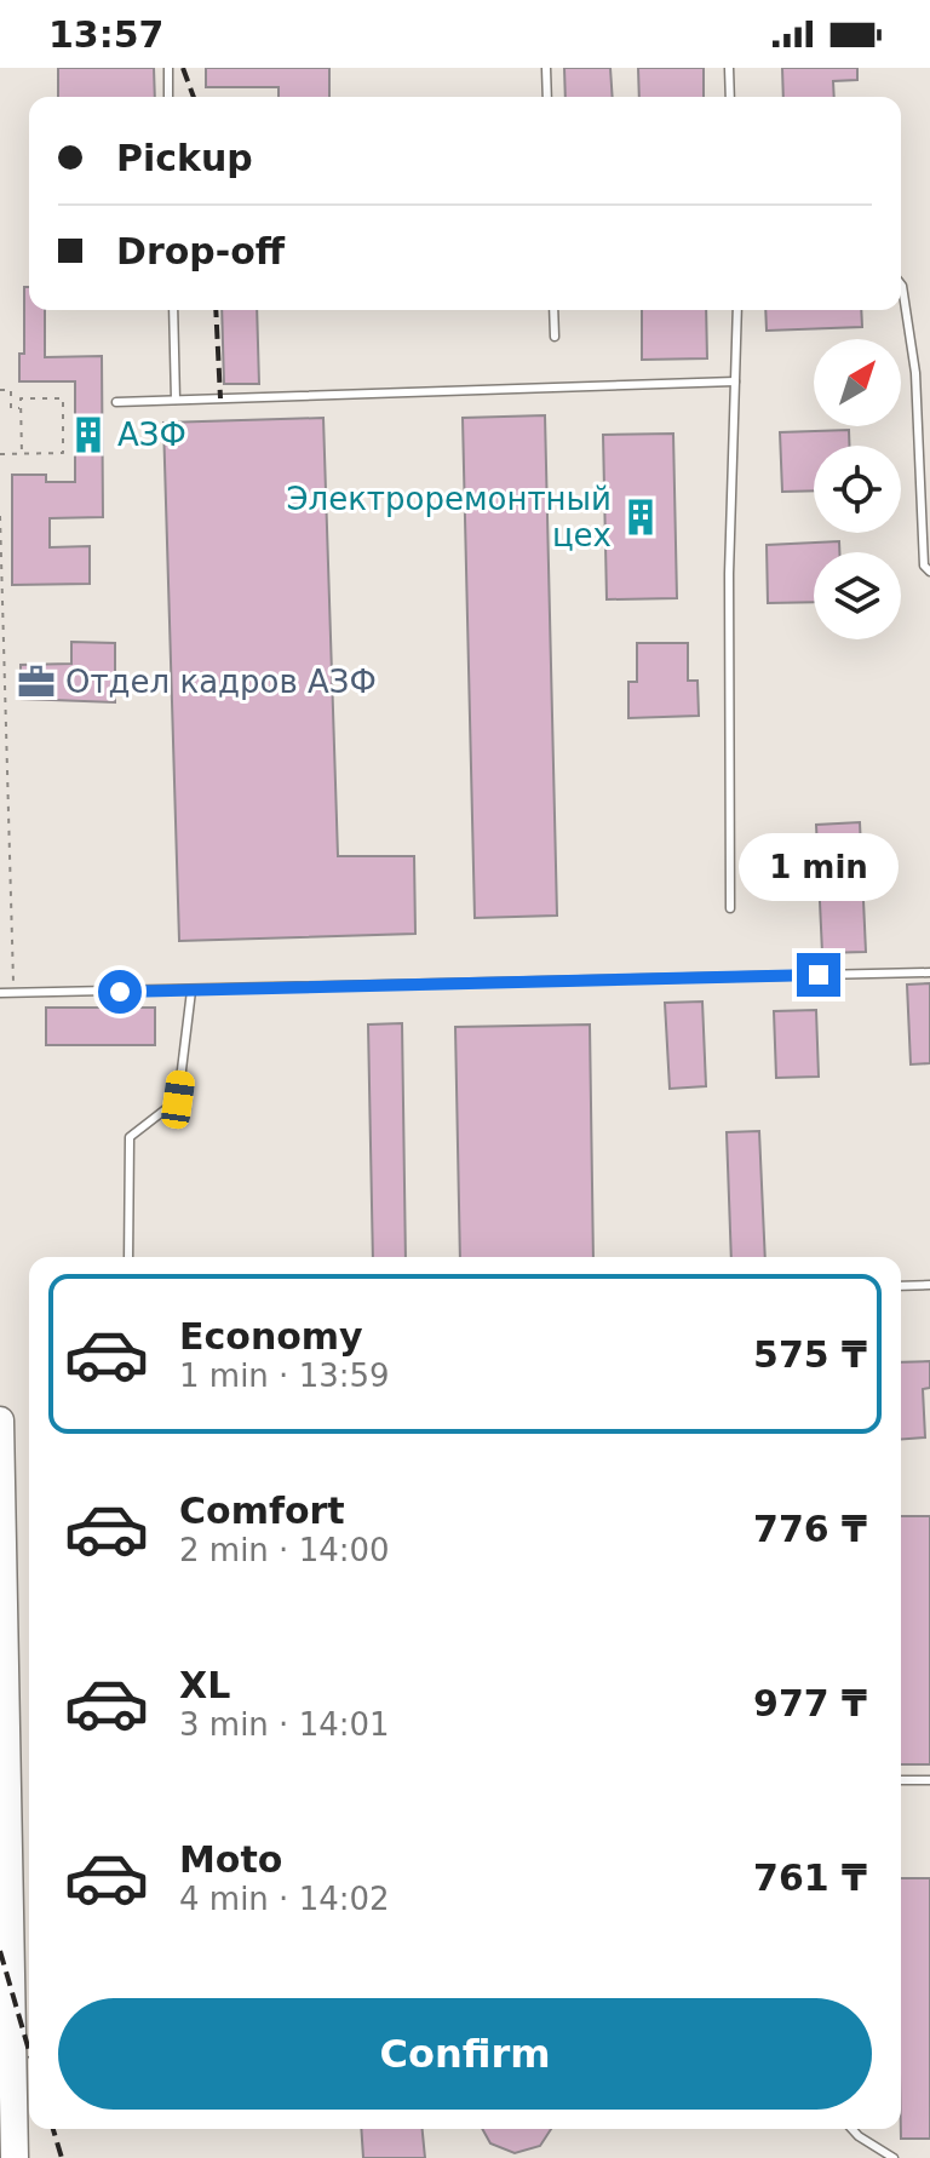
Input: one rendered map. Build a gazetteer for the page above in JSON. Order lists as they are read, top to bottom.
{
  "places": {
    "building": ["АЗФ", "Электроремонтный цех"],
    "office": ["Отдел кадров АЗФ"]
  },
  "north": "top right",
  "page": {
    "status": "13:57",
    "banner": ["Pickup", "Drop-off"],
    "bubble": "1 min",
    "list": [
      {
        "name": "Economy",
        "note": "1 min · 13:59",
        "value": "575 ₸"
      },
      {
        "name": "Comfort",
        "note": "2 min · 14:00",
        "value": "776 ₸"
      },
      {
        "name": "XL",
        "note": "3 min · 14:01",
        "value": "977 ₸"
      },
      {
        "name": "Moto",
        "note": "4 min · 14:02",
        "value": "761 ₸"
      }
    ],
    "buttons": "Confirm"
  }
}
